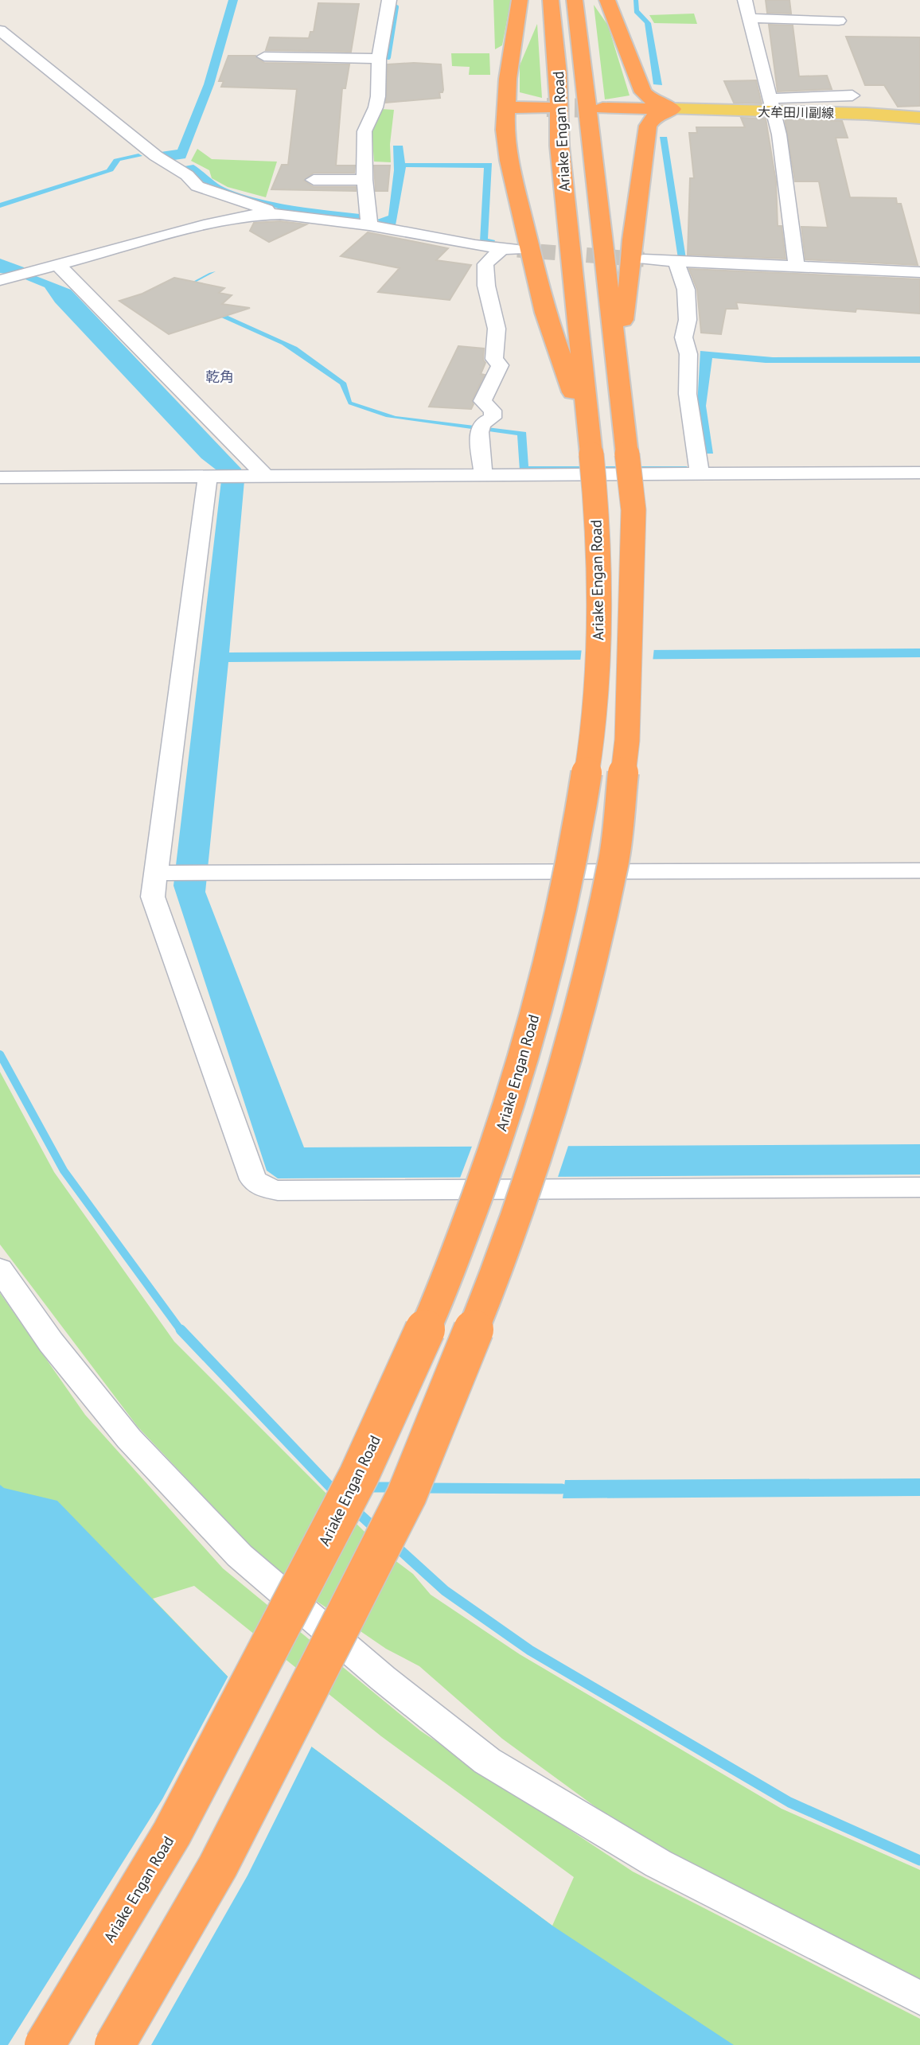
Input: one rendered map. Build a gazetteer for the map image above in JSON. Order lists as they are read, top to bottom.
{
  "streets": {
    "highway": ["Ariake Engan Road"],
    "main road": ["大牟田川副線"]
  },
  "districts": ["乾角"]
}
